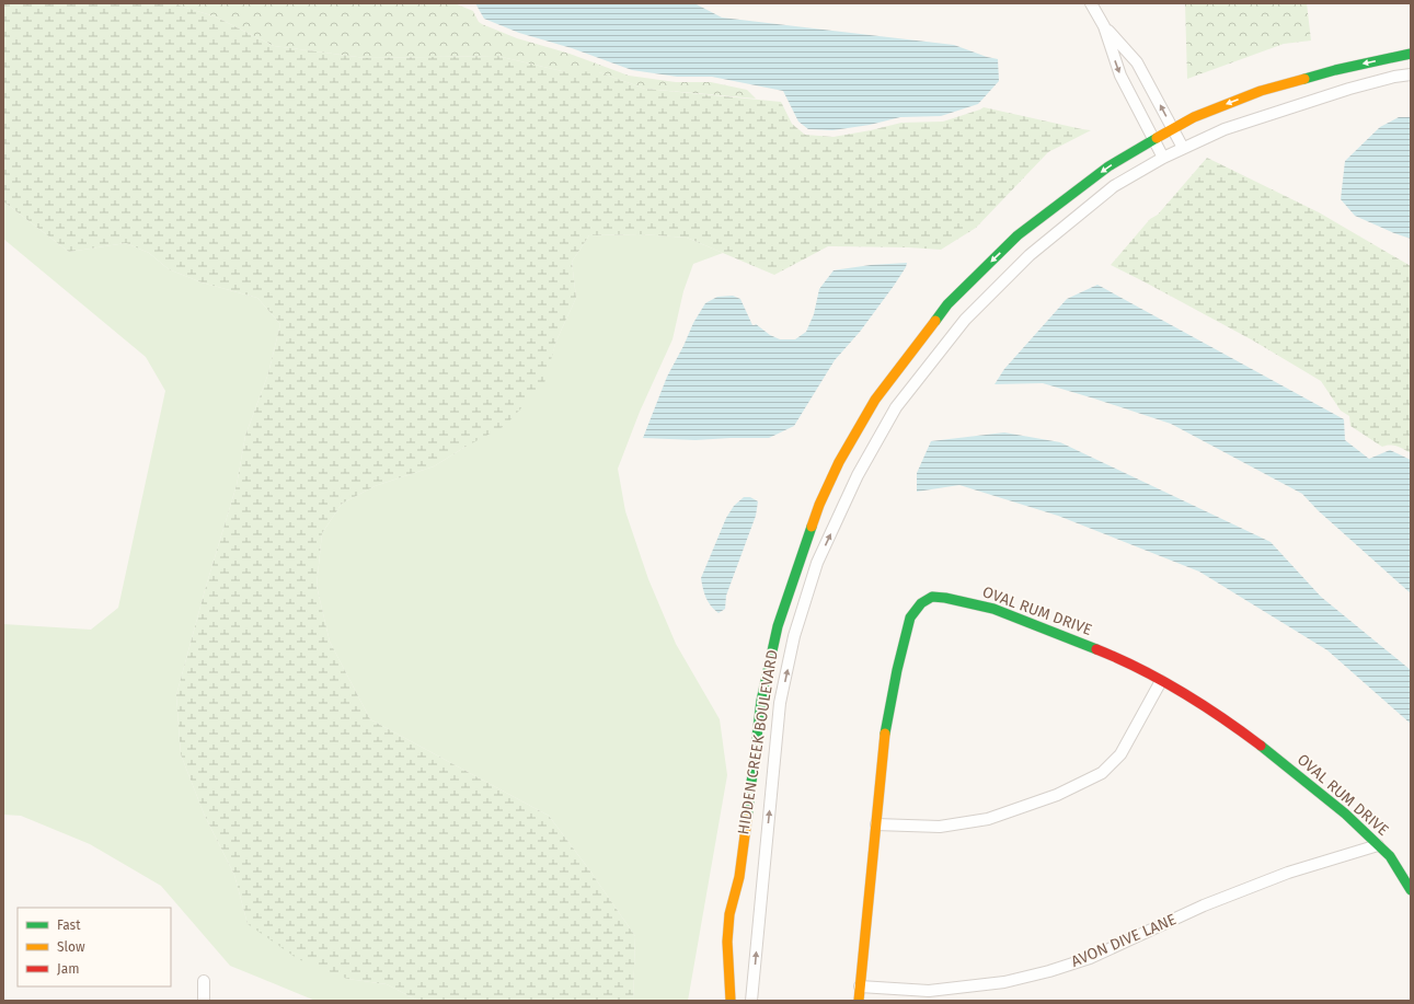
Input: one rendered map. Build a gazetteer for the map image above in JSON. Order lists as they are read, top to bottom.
{
  "streets": {
    "street": ["OVAL RUM DRIVE", "HIDDEN CREEK BOULEVARD", "AVON DIVE LANE"]
  },
  "crossings": [
    ["OVAL RUM DRIVE", "AVON DIVE LANE"]
  ],
  "legend": ["Fast", "Slow", "Jam"]
}
